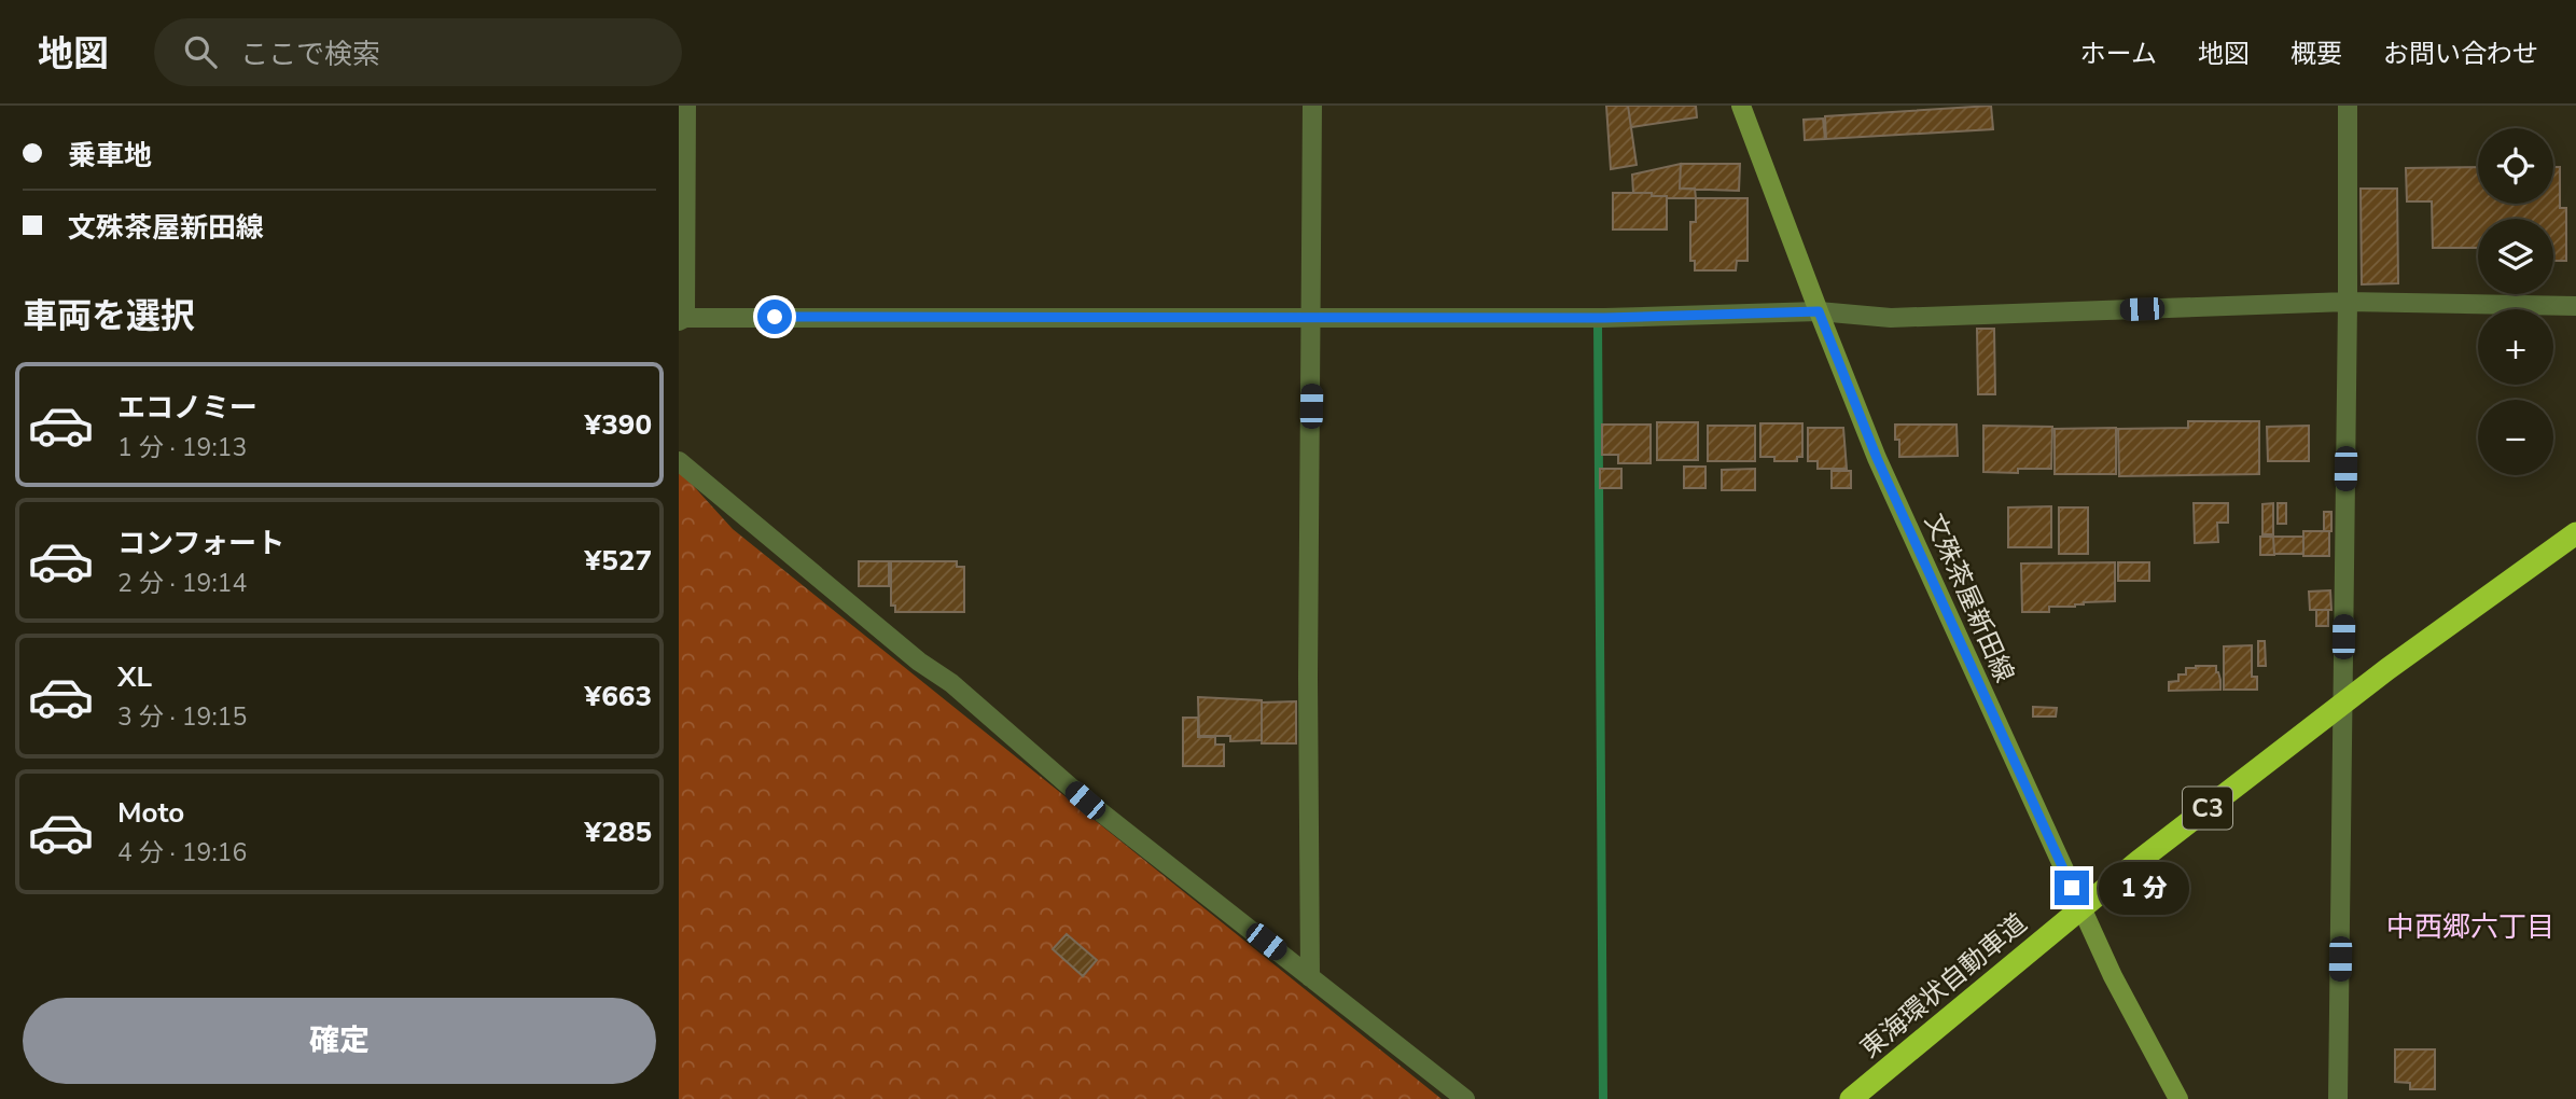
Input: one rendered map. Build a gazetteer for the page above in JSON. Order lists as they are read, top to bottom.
{
  "streets": {
    "highway": ["C3", "東海環状自動車道"],
    "main road": ["文殊茶屋新田線"]
  },
  "districts": ["中西郷六丁目"],
  "page": {
    "header": "地図",
    "search": "ここで検索",
    "nav": [
      "ホーム",
      "地図",
      "概要",
      "お問い合わせ"
    ],
    "banner": ["乗車地", "文殊茶屋新田線"],
    "map_buttons": ["+", "−"],
    "heading": "車両を選択",
    "list": [
      {
        "name": "エコノミー",
        "note": "1 分 · 19:13",
        "value": "¥390"
      },
      {
        "name": "コンフォート",
        "note": "2 分 · 19:14",
        "value": "¥527"
      },
      {
        "name": "XL",
        "note": "3 分 · 19:15",
        "value": "¥663"
      },
      {
        "name": "Moto",
        "note": "4 分 · 19:16",
        "value": "¥285"
      }
    ],
    "bubble": "1 分",
    "buttons": "確定"
  }
}
